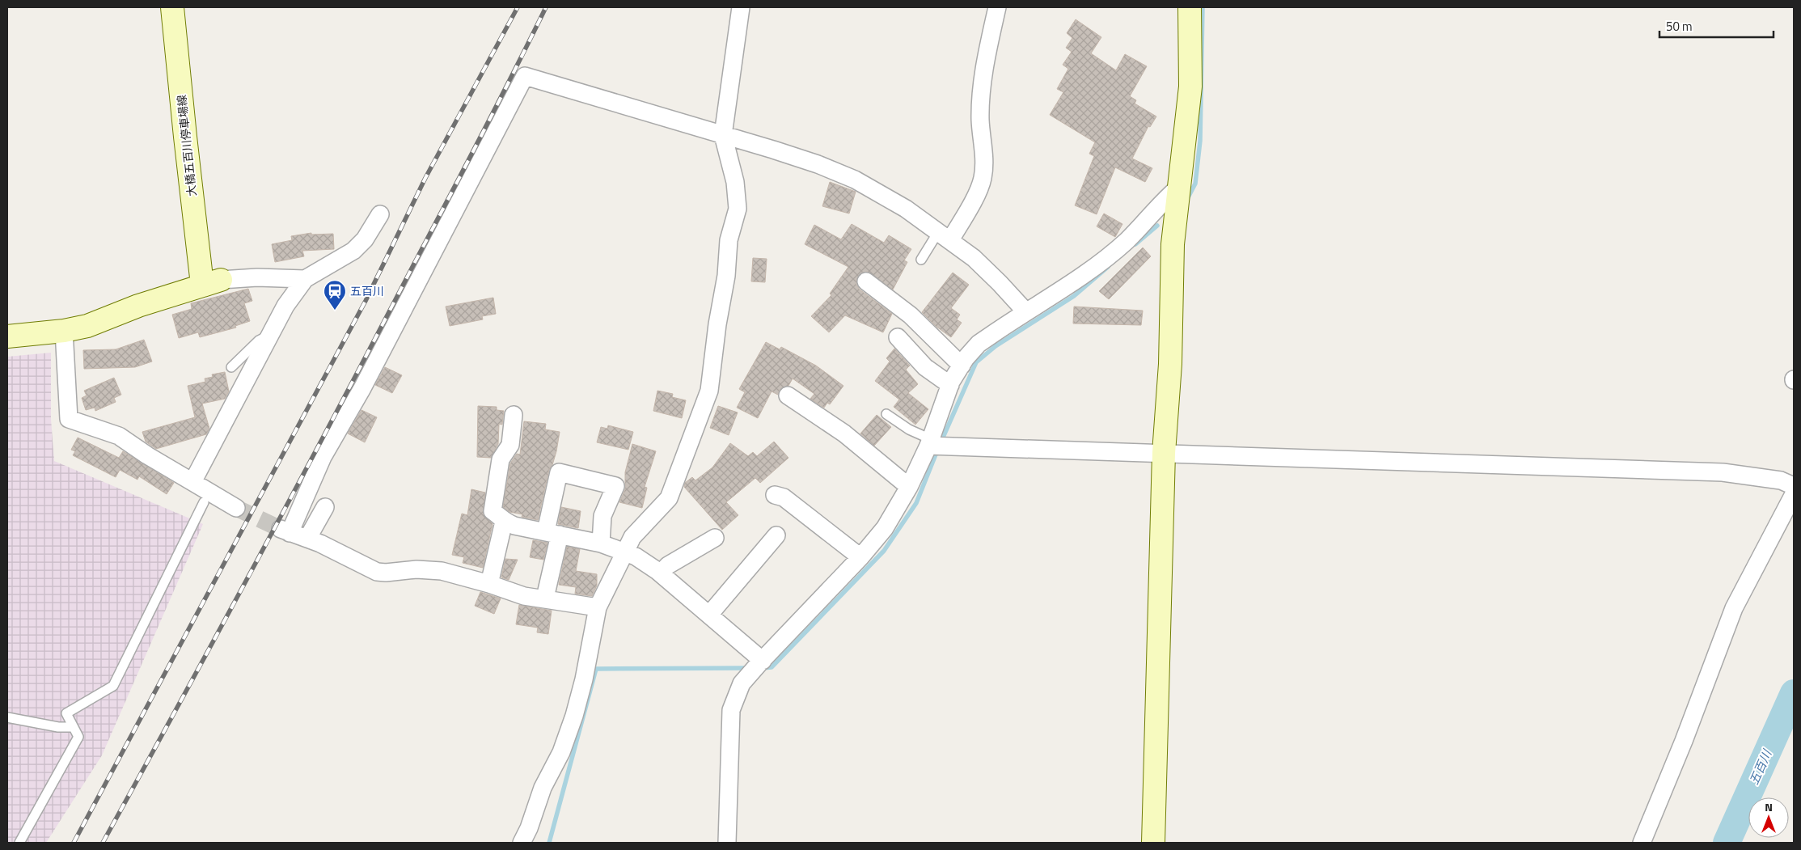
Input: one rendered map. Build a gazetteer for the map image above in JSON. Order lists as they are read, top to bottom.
{
  "streets": {
    "street": ["大橋五百川停車場線"]
  },
  "water": ["五百川"],
  "places": {
    "station": ["五百川"]
  },
  "scale_bar": "50 m",
  "north": "top"
}
